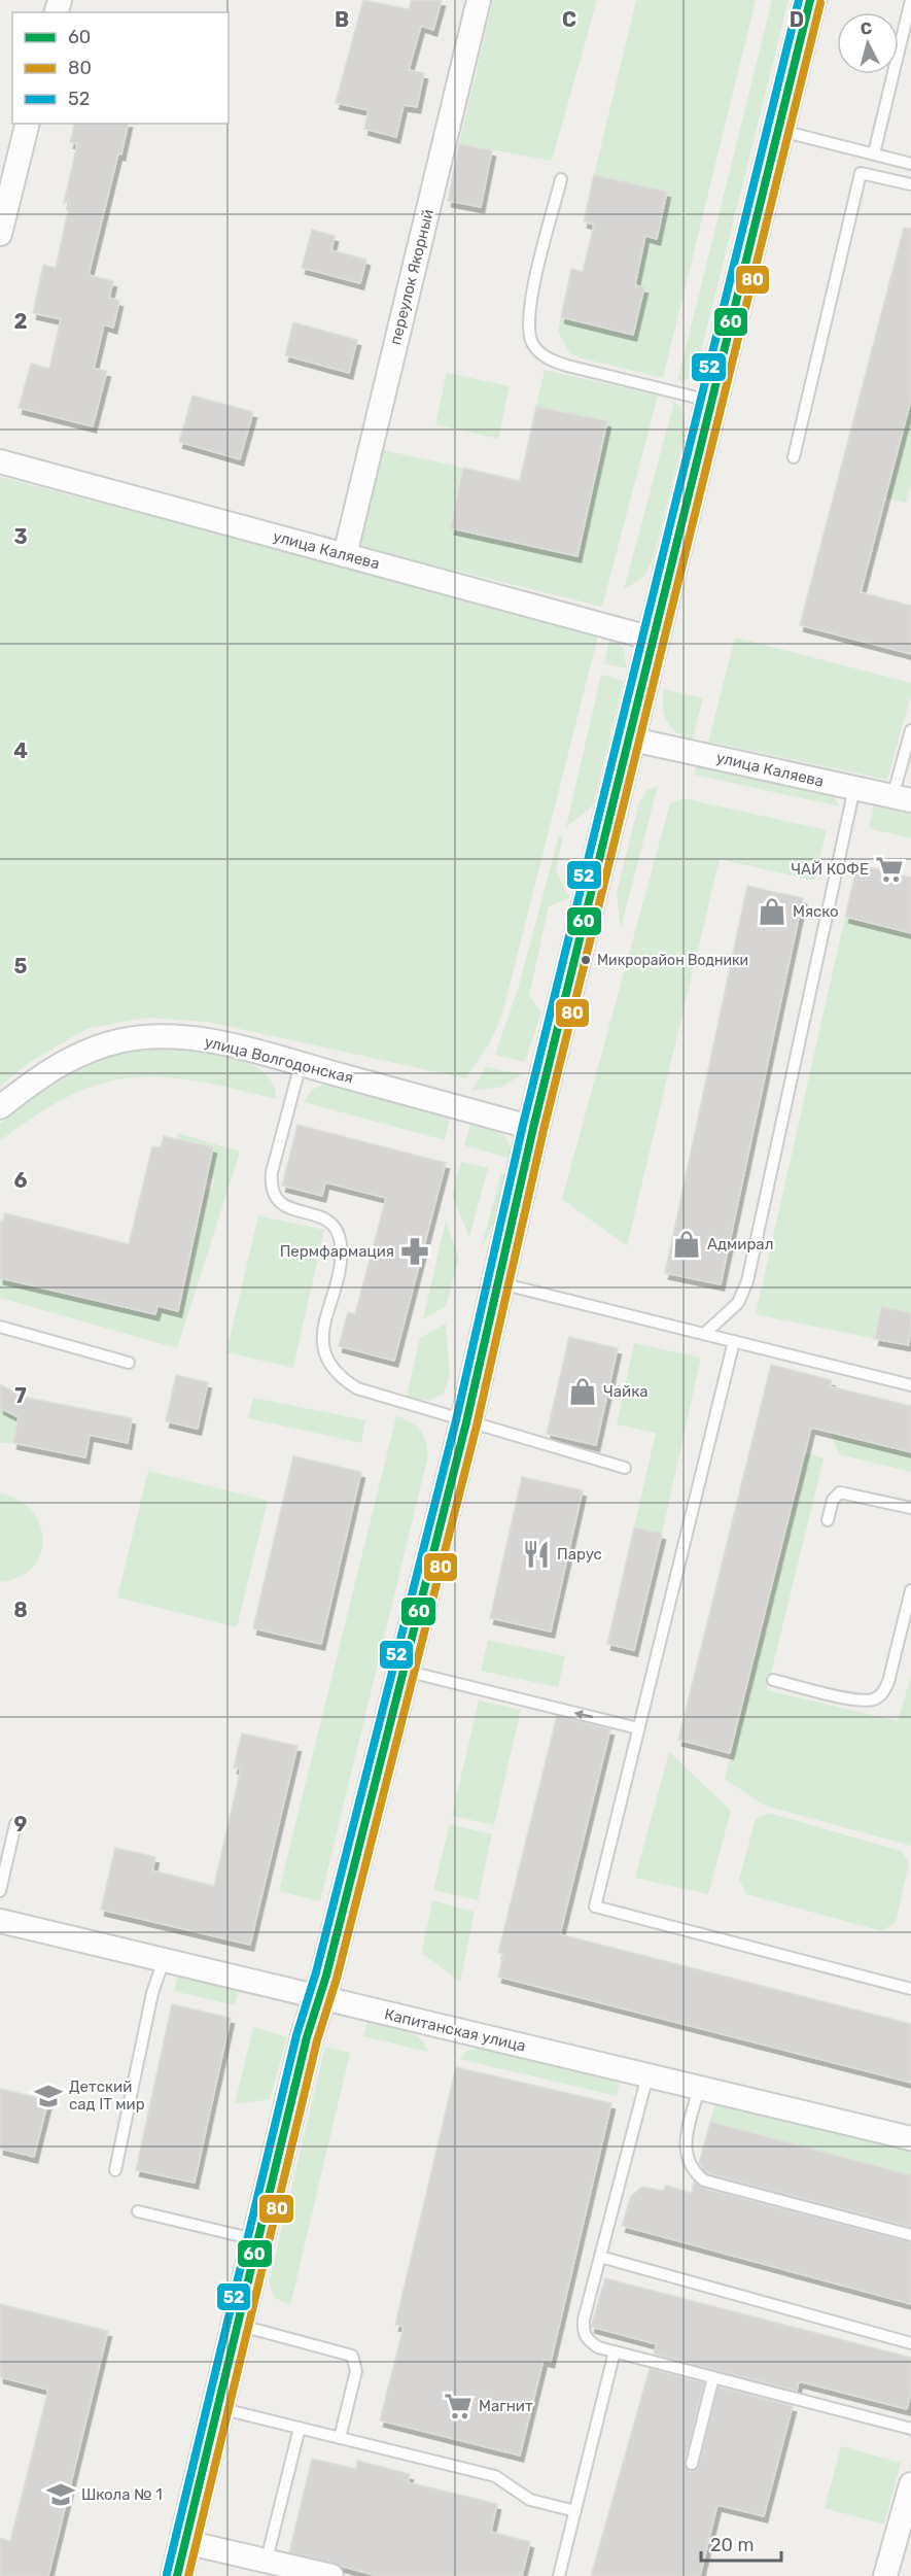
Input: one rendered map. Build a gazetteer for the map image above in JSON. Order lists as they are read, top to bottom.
{
  "streets": {
    "street": [
      "переулок Якорный",
      "улица Каляева",
      "улица Волгодонская",
      "Капитанская улица"
    ]
  },
  "crossings": [
    ["переулок Якорный", "улица Каляева"]
  ],
  "places": {
    "supermarket": ["ЧАЙ КОФЕ", "Магнит"],
    "shop": ["Мяско", "Адмирал", "Чайка"],
    "other": ["Микрорайон Водники"],
    "pharmacy": ["Пермфармация"],
    "restaurant": ["Парус"],
    "school or university": ["Детский сад IT мир", "Школа № 1"]
  },
  "lines": ["transit line 60", "transit line 52", "transit line 80"],
  "legend": ["60", "80", "52"],
  "scale_bar": "20 m",
  "north": "top",
  "grid": {
    "columns": ["B", "C", "D"],
    "rows": [
      "2",
      "3",
      "4",
      "5",
      "6",
      "7",
      "8",
      "9"
    ]
  }
}
